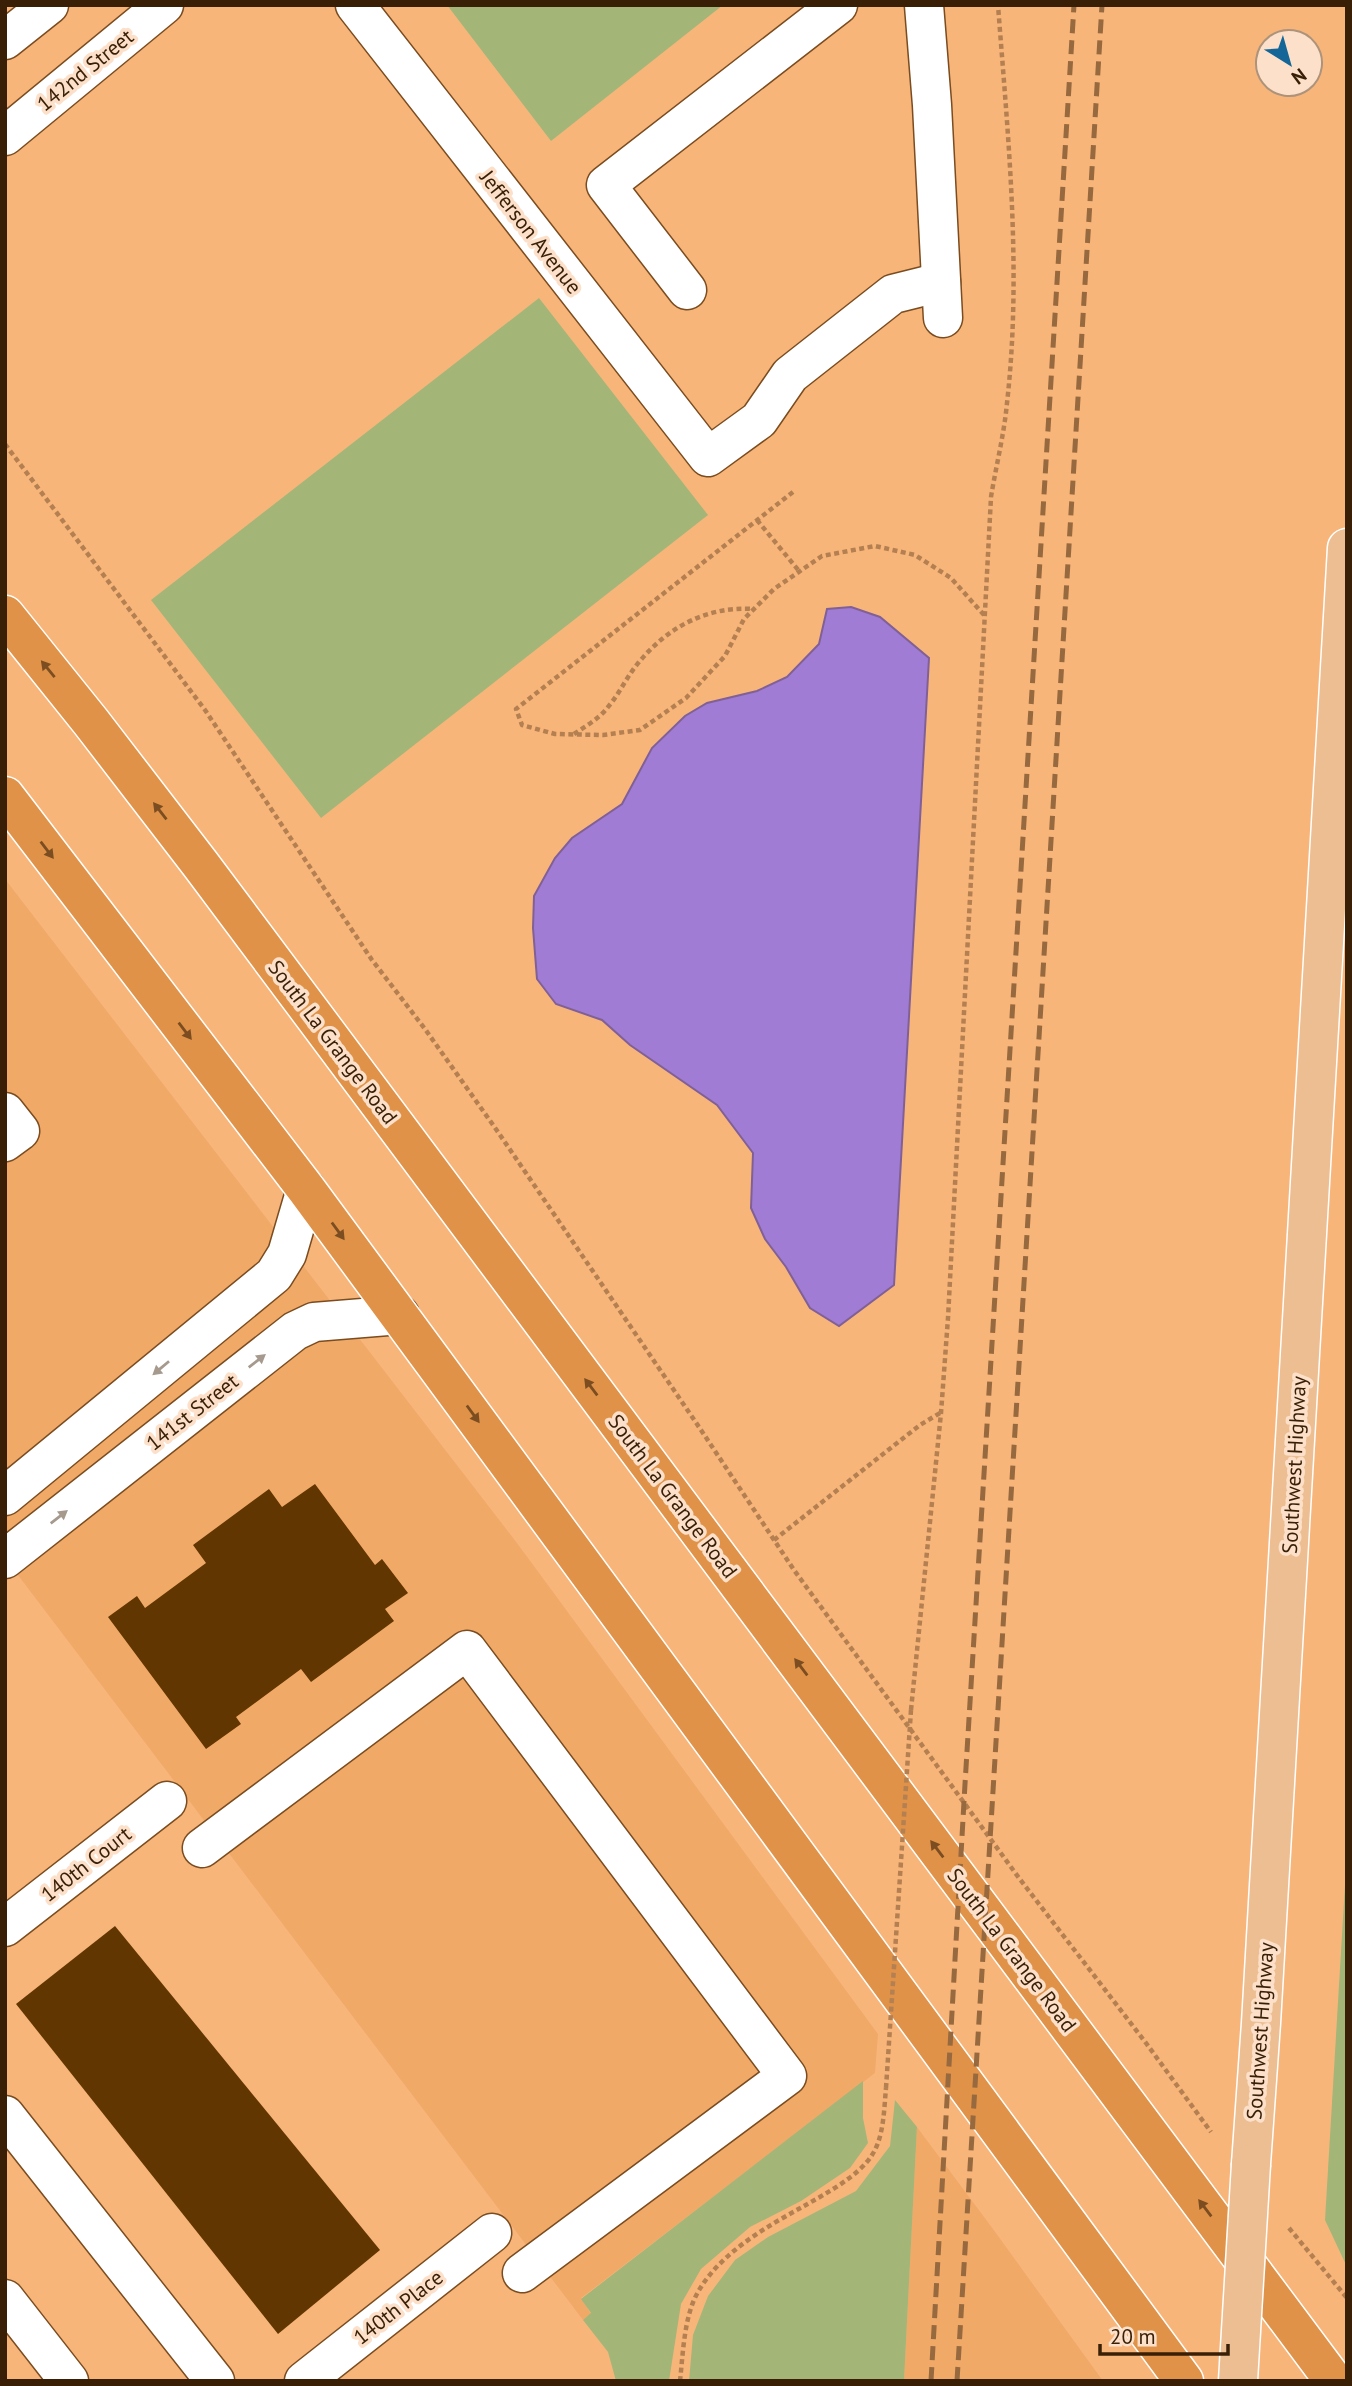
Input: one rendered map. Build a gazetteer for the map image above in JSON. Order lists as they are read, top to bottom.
{
  "streets": {
    "highway": ["South La Grange Road"],
    "main road": ["Southwest Highway"],
    "street": [
      "142nd Street",
      "Jefferson Avenue",
      "141st Street",
      "140th Court",
      "140th Place"
    ]
  },
  "scale_bar": "20 m",
  "north": "bottom right"
}
